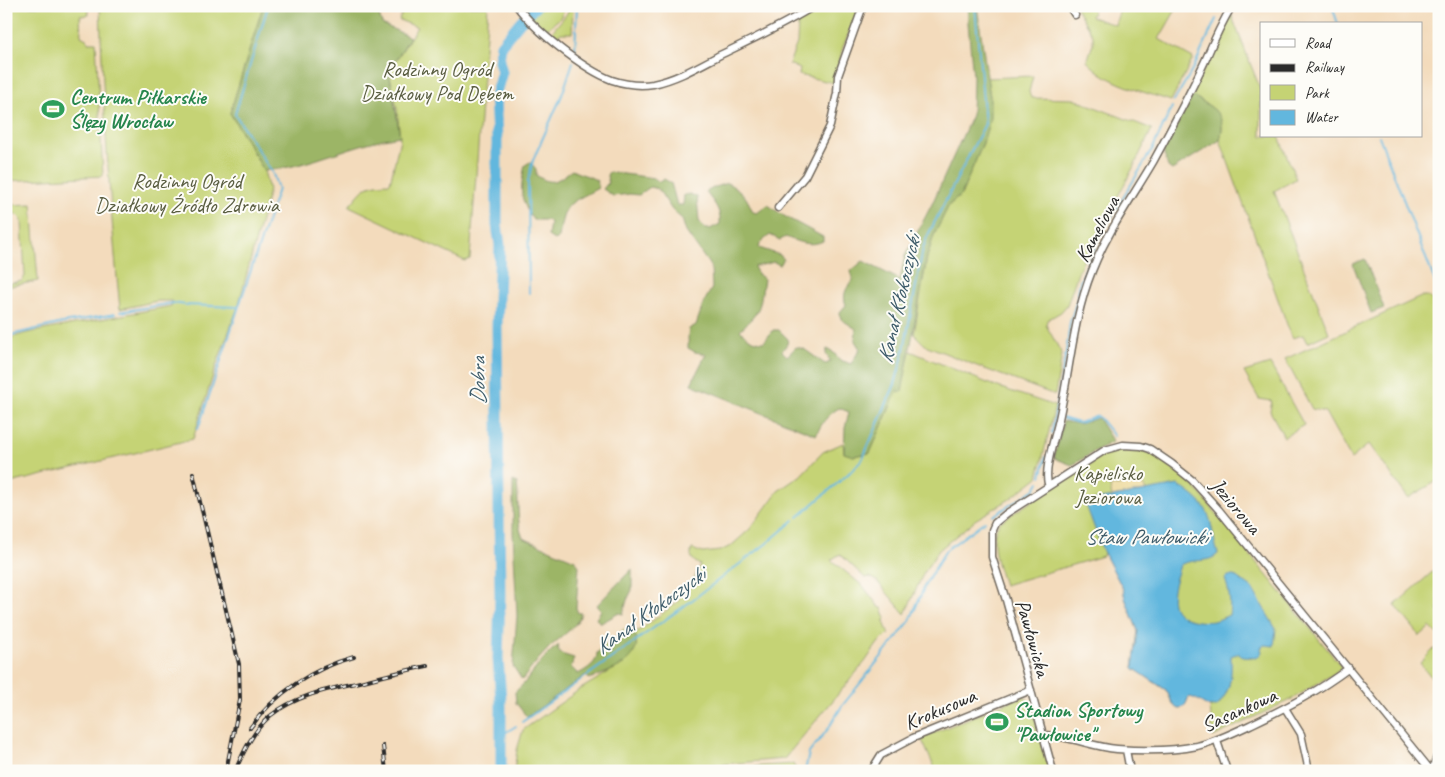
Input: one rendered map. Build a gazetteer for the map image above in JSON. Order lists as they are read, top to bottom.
{
  "streets": {
    "street": [
      "Kameliowa",
      "Jeziorowa",
      "Pawłowicka",
      "Krokusowa",
      "Sasankowa"
    ]
  },
  "crossings": [
    ["Kameliowa", "Jeziorowa"],
    ["Jeziorowa", "Pawłowicka"],
    ["Jeziorowa", "Sasankowa"],
    ["Pawłowicka", "Krokusowa"],
    ["Pawłowicka", "Sasankowa"]
  ],
  "water": ["Kanał Kłokoczycki", "Dobra", "Staw Pawłowicki"],
  "parks": ["Rodzinny Ogród Działkowy Pod Dębem", "Rodzinny Ogród Działkowy Źródło Zdrowia", "Kąpielisko Jeziorowa"],
  "places": {
    "sports": ["Centrum Piłkarskie Ślęzy Wrocław", "Stadion Sportowy \"Pawłowice\""]
  },
  "legend": [
    "Road",
    "Railway",
    "Park",
    "Water"
  ]
}
